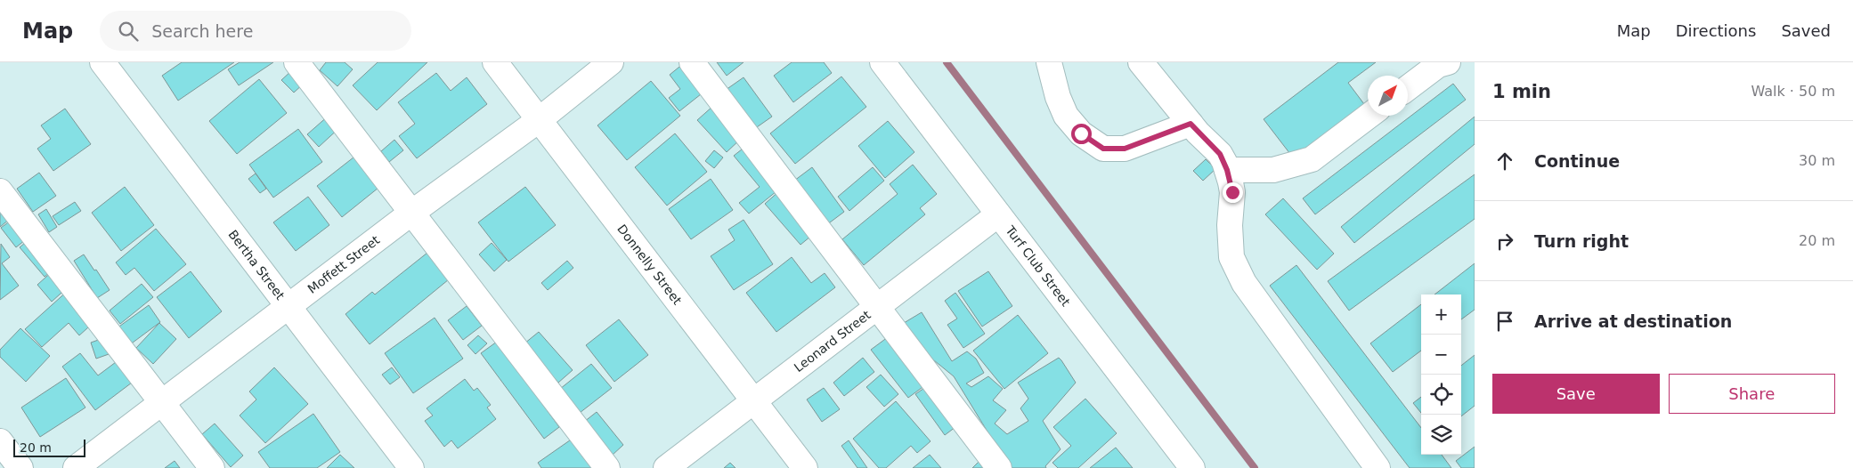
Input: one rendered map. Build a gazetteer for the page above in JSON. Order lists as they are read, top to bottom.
{
  "streets": {
    "street": [
      "Bertha Street",
      "Moffett Street",
      "Turf Club Street",
      "Donnelly Street",
      "Leonard Street"
    ]
  },
  "crossings": [
    ["Bertha Street", "Moffett Street"],
    ["Moffett Street", "Donnelly Street"],
    ["Turf Club Street", "Leonard Street"],
    ["Donnelly Street", "Leonard Street"]
  ],
  "scale_bar": "20 m",
  "north": "top right",
  "page": {
    "header": "Map",
    "search": "Search here",
    "nav": ["Map", "Directions", "Saved"],
    "heading": ["1 min", "Walk · 50 m"],
    "list": [
      ["Continue", "30 m"],
      ["Turn right", "20 m"],
      "Arrive at destination"
    ],
    "map_buttons": ["+", "−"],
    "buttons": ["Save", "Share"],
    "scale": "20 m"
  }
}
